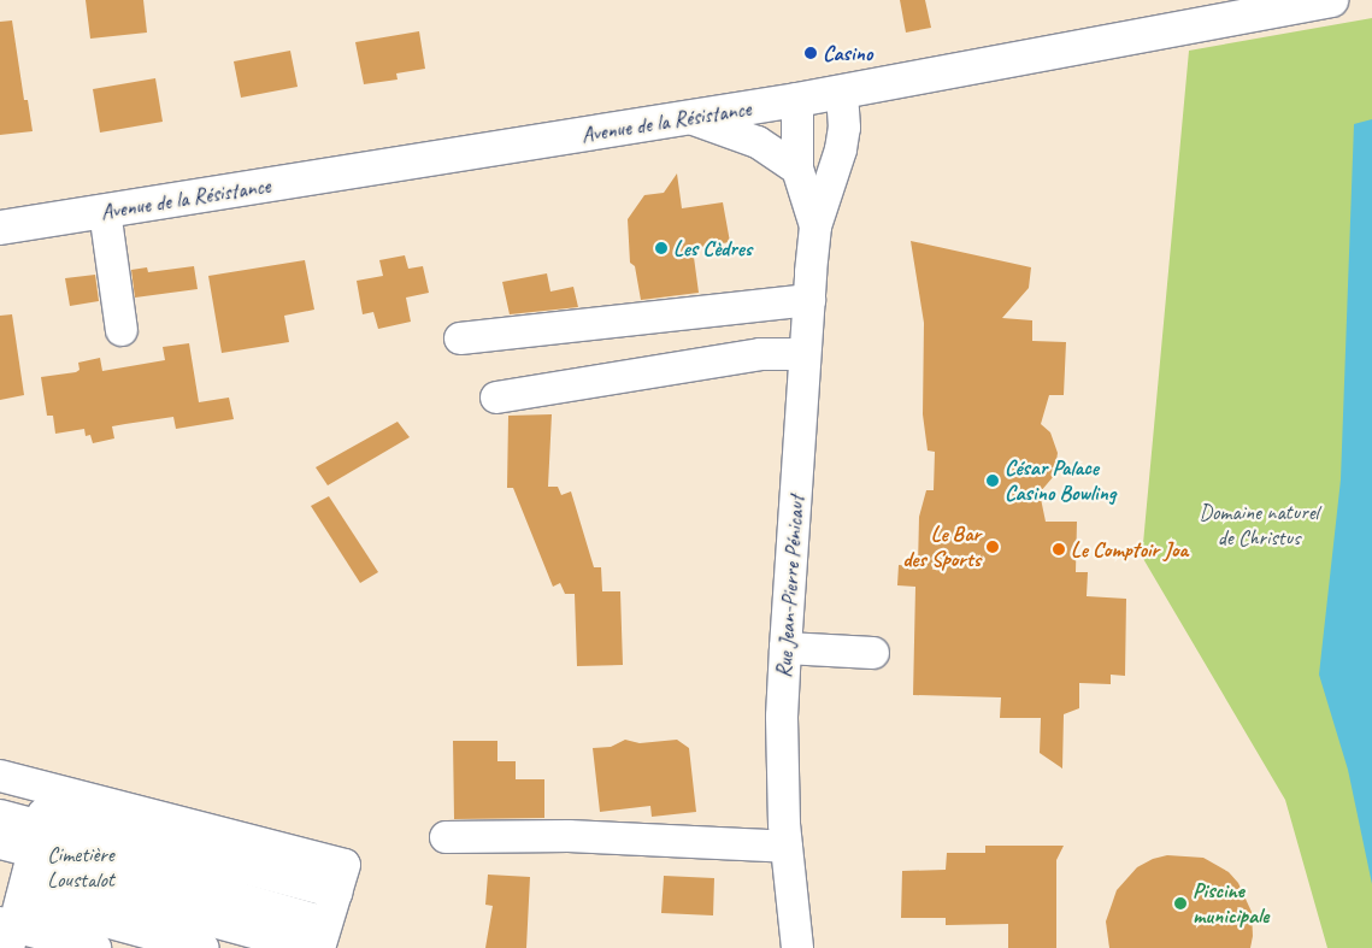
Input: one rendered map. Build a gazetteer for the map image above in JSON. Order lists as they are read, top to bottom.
{
  "streets": {
    "main road": ["Avenue de la Résistance"],
    "street": ["Rue Jean-Pierre Pénicaut"]
  },
  "crossings": [
    ["Avenue de la Résistance", "Rue Jean-Pierre Pénicaut"]
  ],
  "parks": ["Domaine naturel de Christus", "Cimetière Loustalot"],
  "places": [
    "Casino",
    "Les Cèdres",
    "César Palace Casino Bowling",
    "Le Bar des Sports",
    "Le Comptoir Joa",
    "Piscine municipale"
  ]
}
